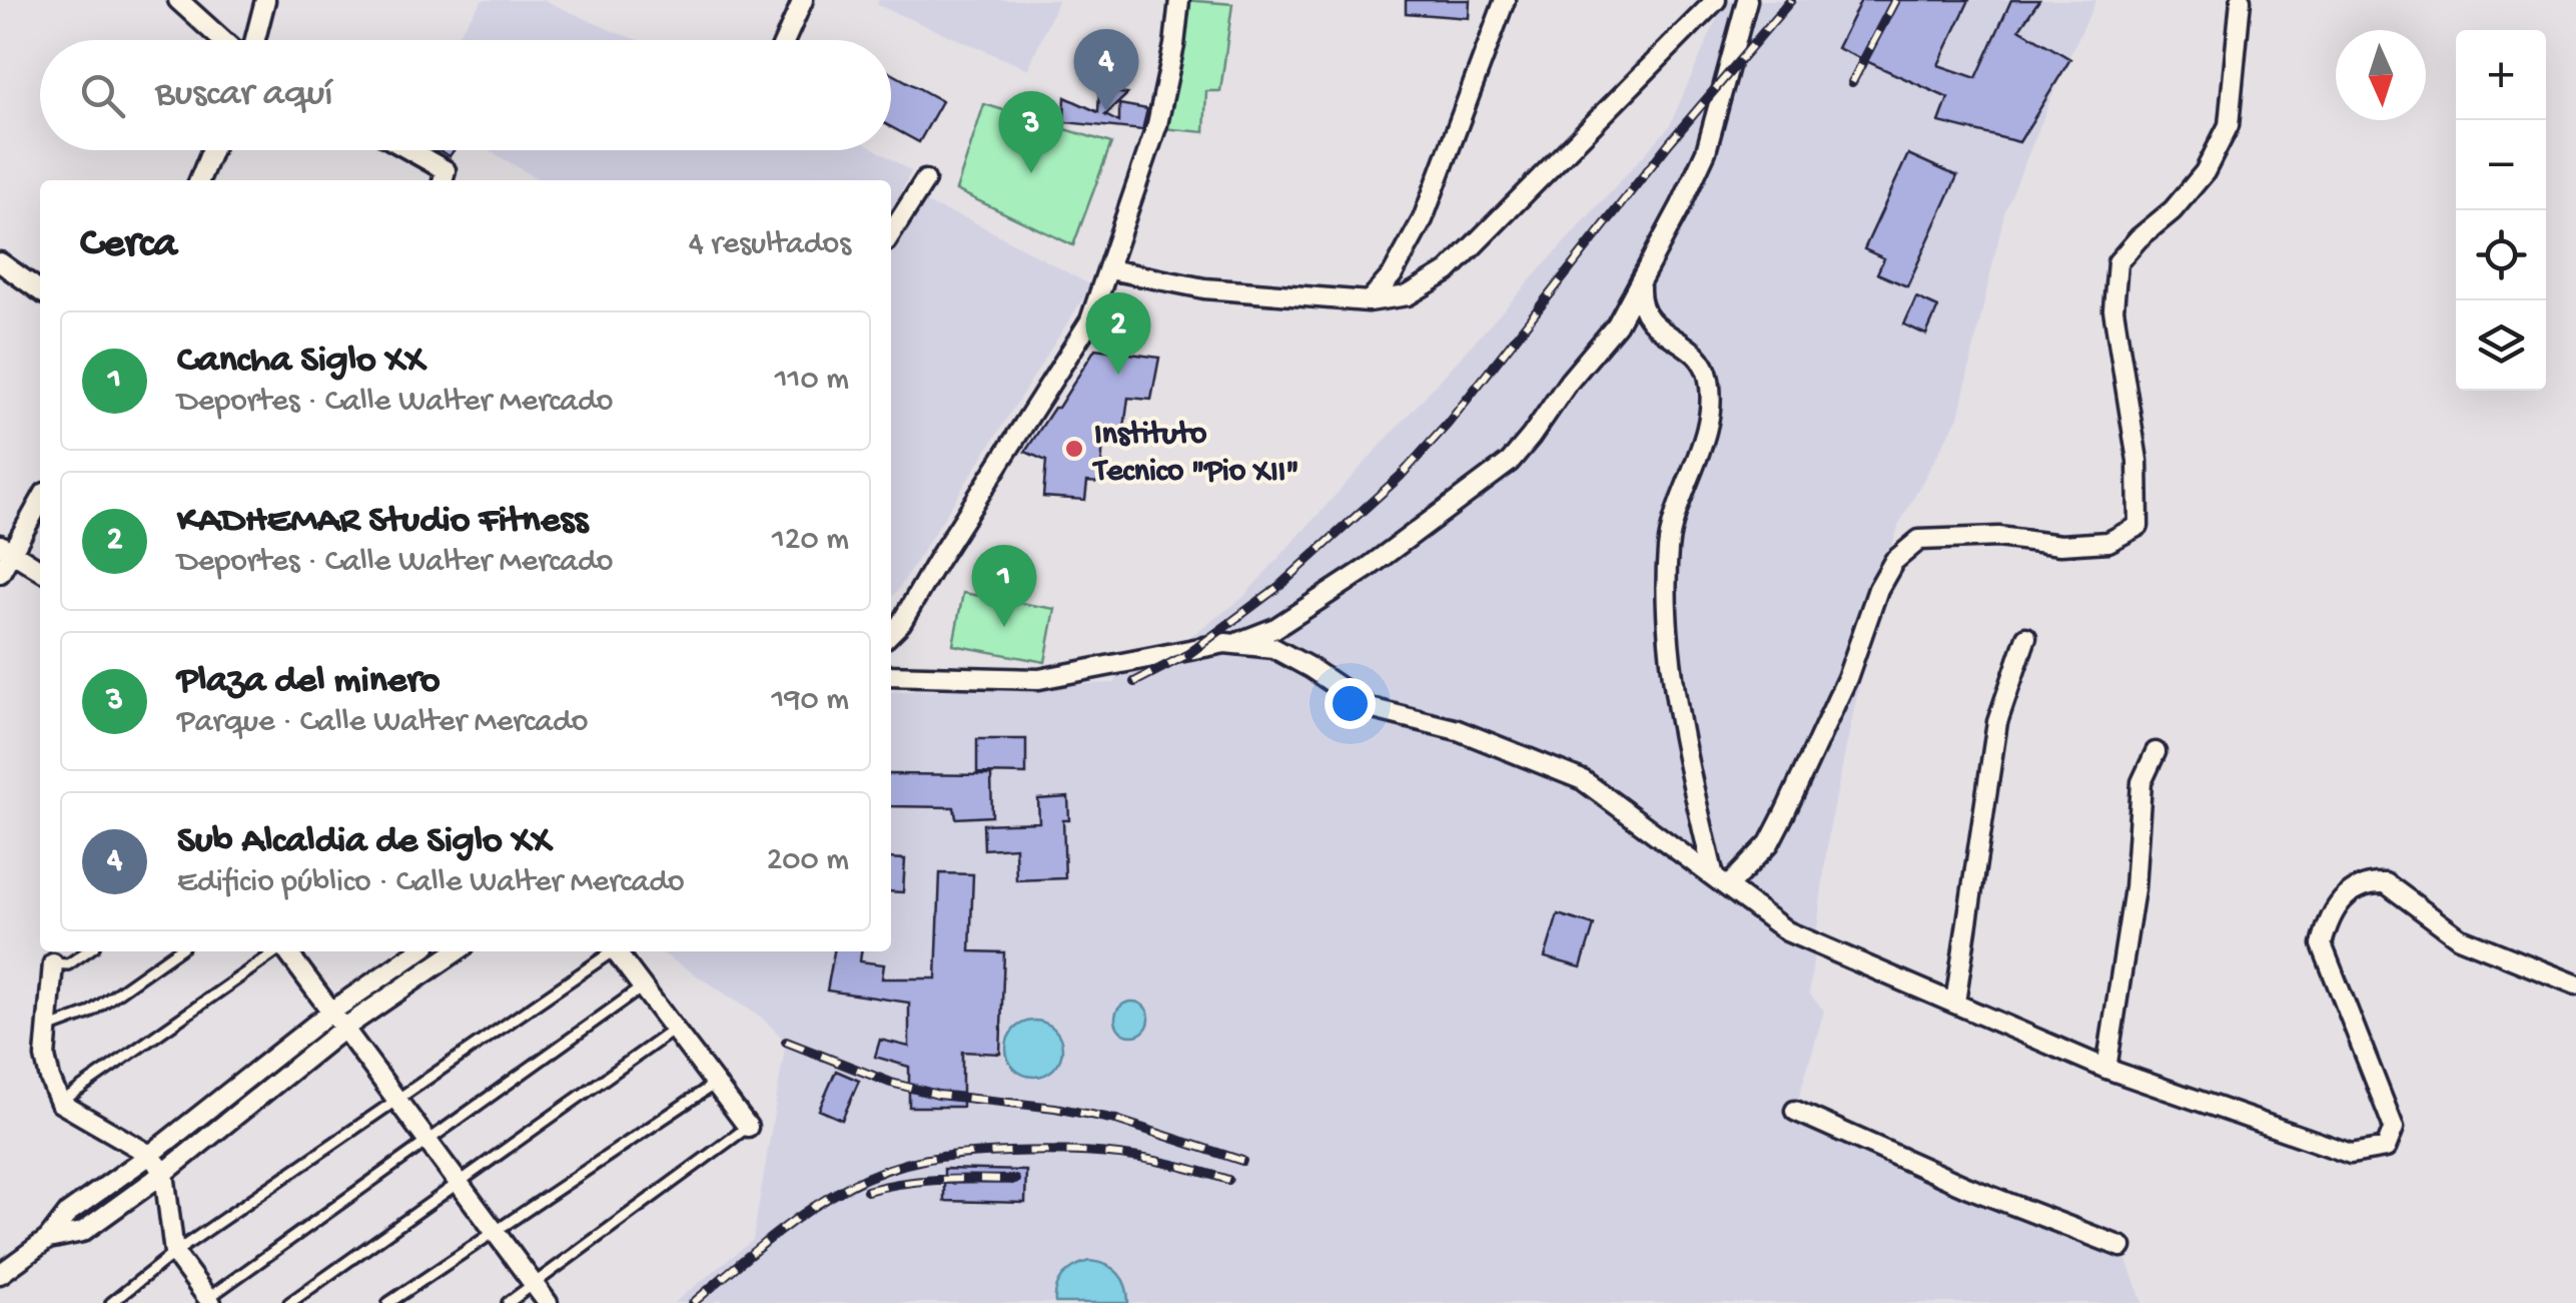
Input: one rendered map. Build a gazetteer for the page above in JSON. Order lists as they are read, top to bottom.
{
  "places": ["Instituto Tecnico \"Pio XII\""],
  "north": "bottom",
  "page": {
    "pins": [
      "4",
      "3",
      "2",
      "1"
    ],
    "map_buttons": ["+", "−"],
    "search": "Buscar aquí",
    "heading": ["Cerca", "4 resultados"],
    "list": [
      {
        "mark": "1",
        "name": "Cancha Siglo XX",
        "note": "Deportes · Calle Walter Mercado",
        "value": "110 m"
      },
      {
        "mark": "2",
        "name": "KADHEMAR Studio Fitness",
        "note": "Deportes · Calle Walter Mercado",
        "value": "120 m"
      },
      {
        "mark": "3",
        "name": "Plaza del minero",
        "note": "Parque · Calle Walter Mercado",
        "value": "190 m"
      },
      {
        "mark": "4",
        "name": "Sub Alcaldia de Siglo XX",
        "note": "Edificio público · Calle Walter Mercado",
        "value": "200 m"
      }
    ]
  }
}
